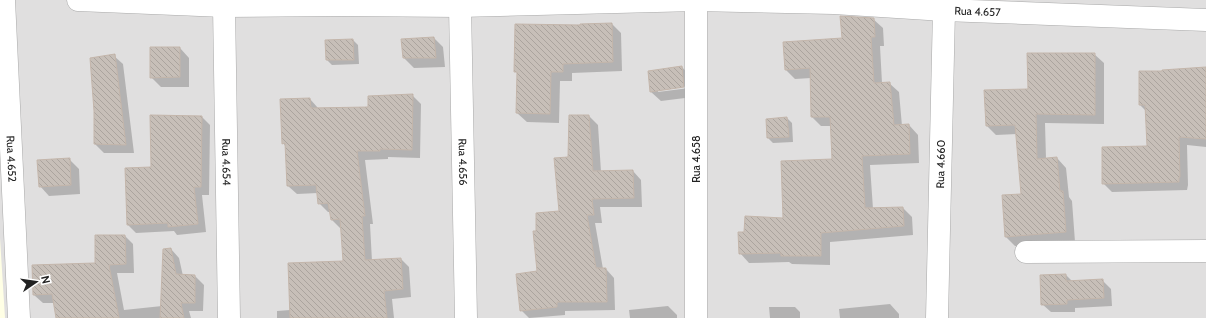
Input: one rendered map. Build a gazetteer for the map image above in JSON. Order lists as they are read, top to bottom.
{
  "streets": {
    "street": [
      "Rua 4.657",
      "Rua 4.652",
      "Rua 4.658",
      "Rua 4.654",
      "Rua 4.656",
      "Rua 4.660"
    ]
  },
  "crossings": [
    ["Rua 4.657", "Rua 4.658"],
    ["Rua 4.657", "Rua 4.654"],
    ["Rua 4.657", "Rua 4.656"],
    ["Rua 4.657", "Rua 4.660"]
  ],
  "north": "right"
}
